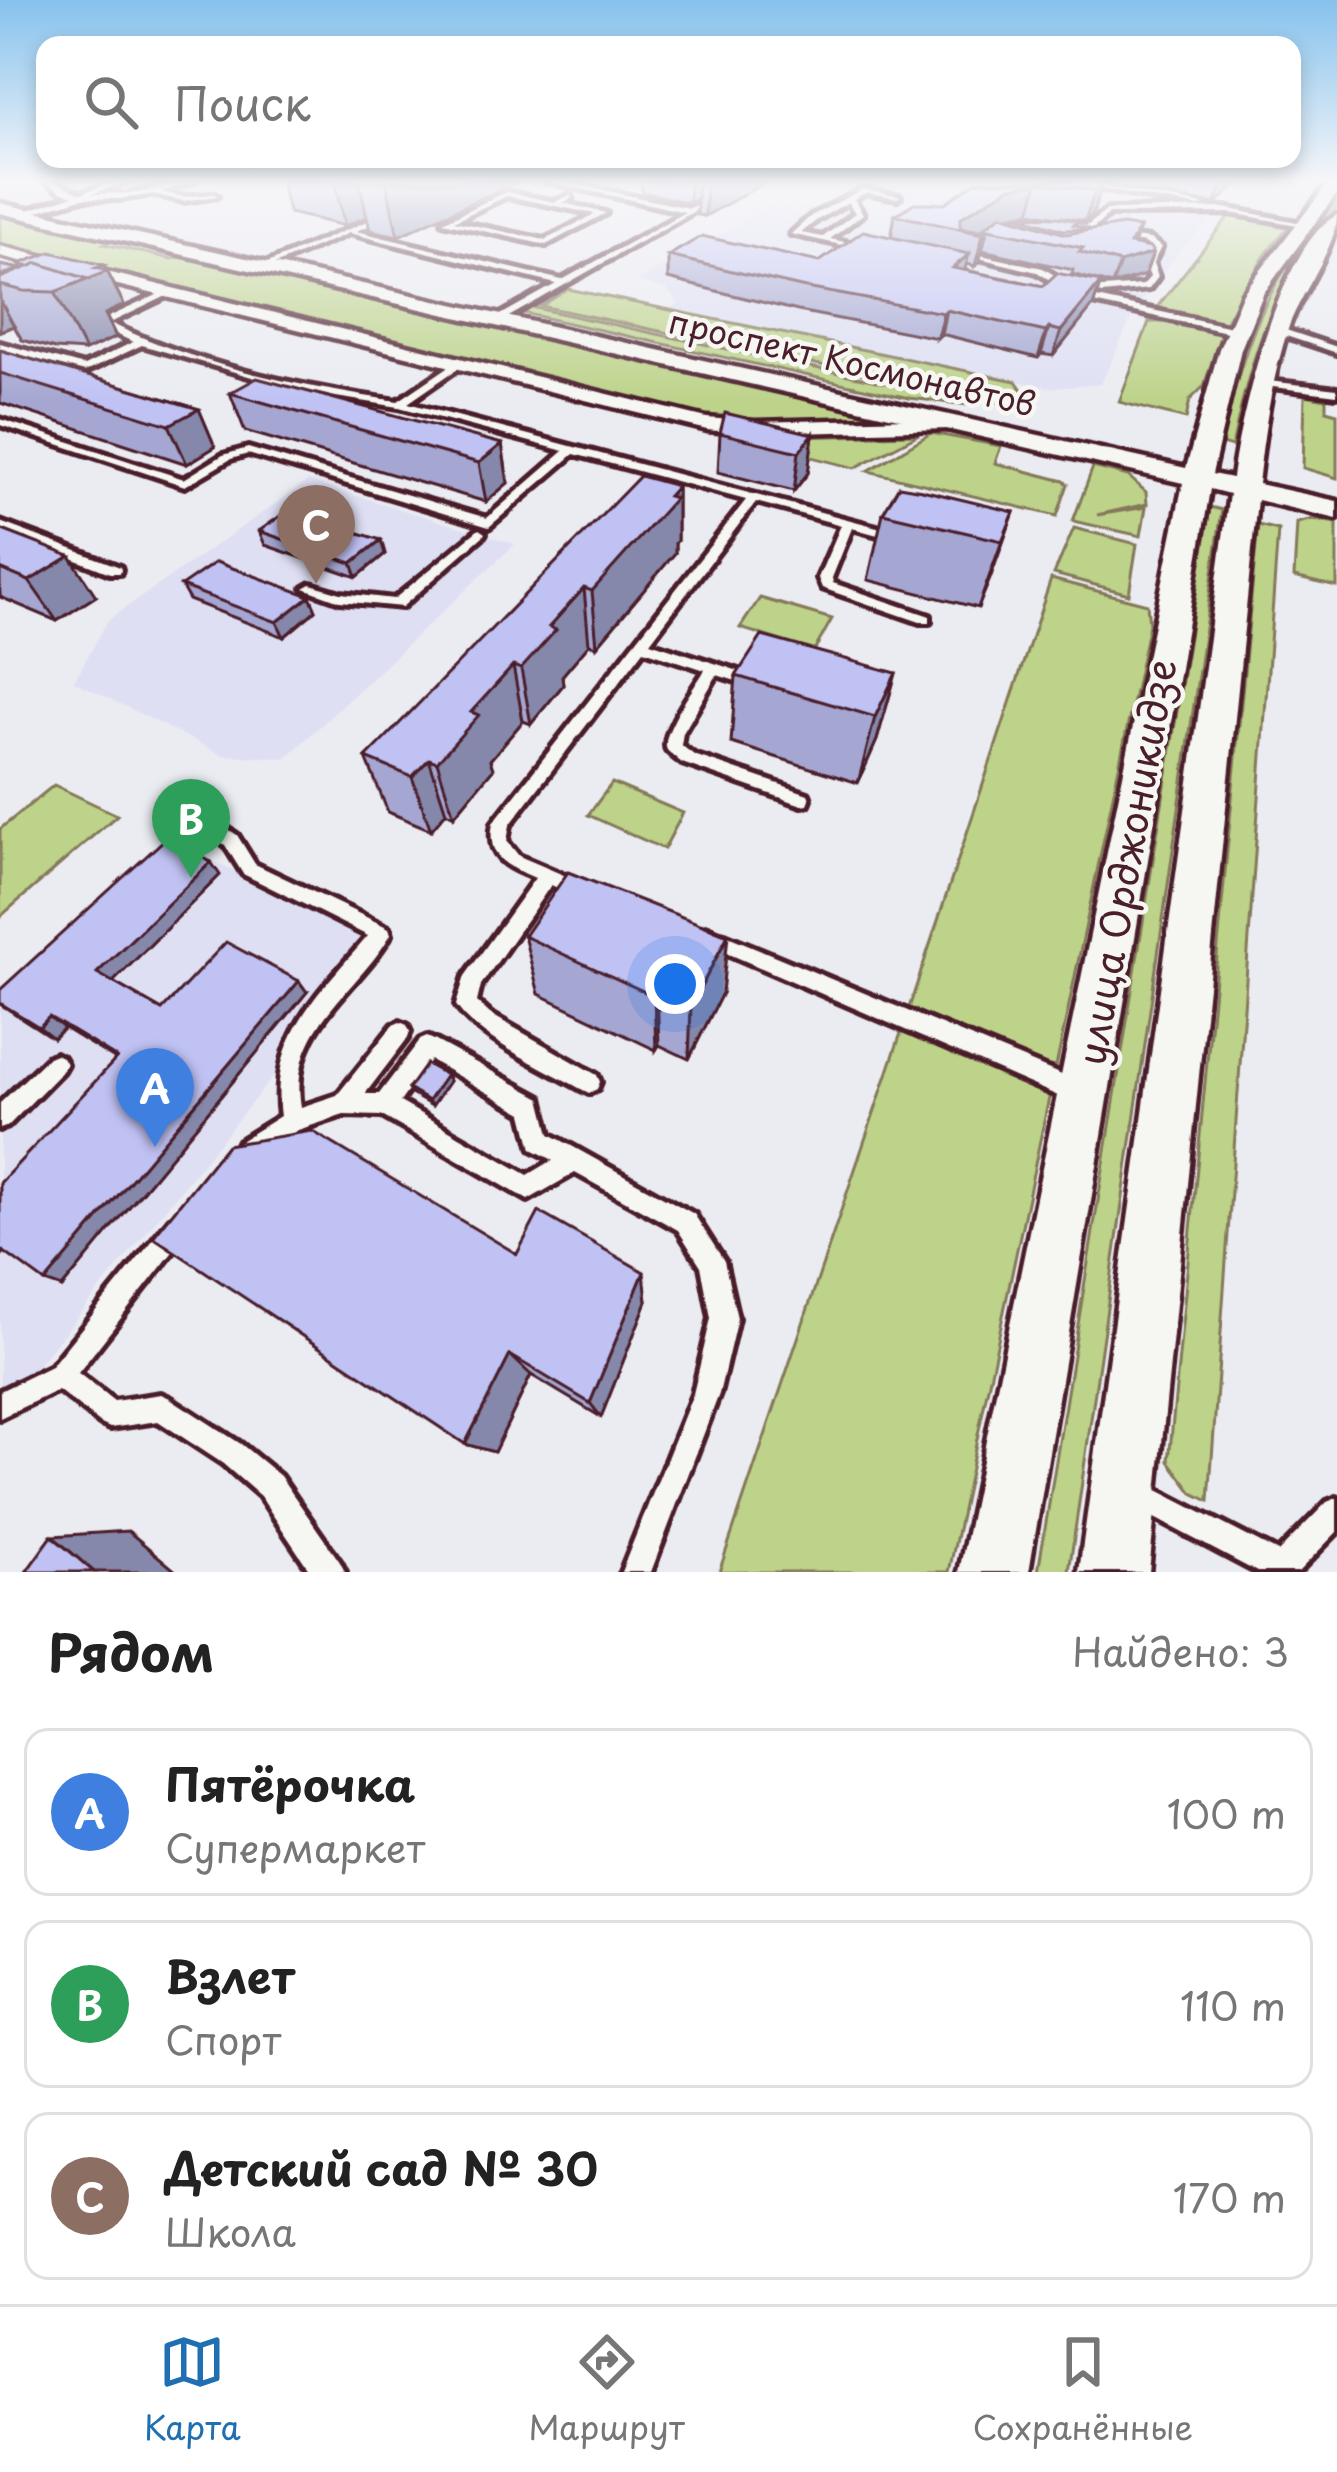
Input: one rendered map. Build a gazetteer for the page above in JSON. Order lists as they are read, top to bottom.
{
  "streets": {
    "street": ["проспект Космонавтов", "улица Орджоникидзе"]
  },
  "crossings": [
    ["проспект Космонавтов", "улица Орджоникидзе"]
  ],
  "page": {
    "search": "Поиск",
    "pins": ["C", "B", "A"],
    "heading": ["Рядом", "Найдено: 3"],
    "list": [
      {
        "mark": "A",
        "name": "Пятёрочка",
        "note": "Супермаркет",
        "value": "100 m"
      },
      {
        "mark": "B",
        "name": "Взлет",
        "note": "Спорт",
        "value": "110 m"
      },
      {
        "mark": "C",
        "name": "Детский сад № 30",
        "note": "Школа",
        "value": "170 m"
      }
    ],
    "nav": ["Карта", "Маршрут", "Сохранённые"]
  }
}
